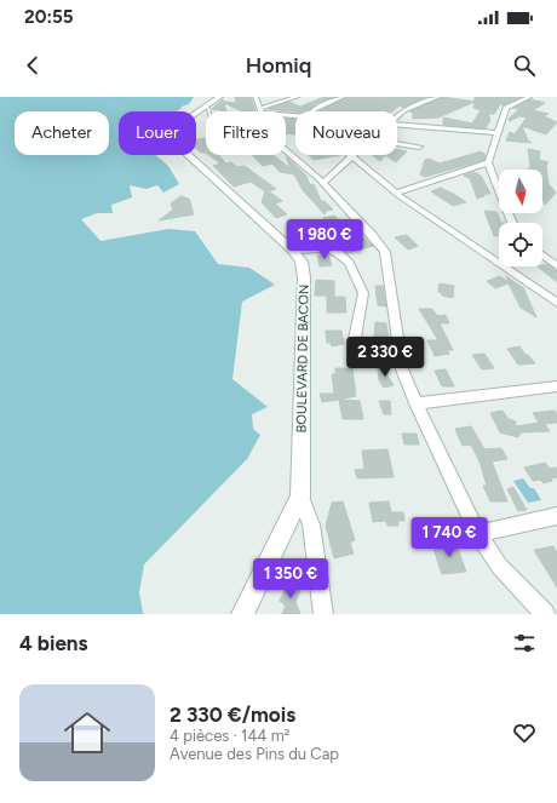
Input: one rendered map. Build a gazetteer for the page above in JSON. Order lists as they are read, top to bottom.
{
  "streets": {
    "street": ["BOULEVARD DE BACON"]
  },
  "north": "bottom",
  "page": {
    "status": "20:55",
    "header": "Homiq",
    "chip": [
      "Acheter",
      "Louer",
      "Filtres",
      "Nouveau"
    ],
    "price": [
      "1 980 €",
      "2 330 €",
      "1 740 €",
      "1 350 €"
    ],
    "heading": "4 biens",
    "list": [
      {
        "name": "2 330 €/mois",
        "note": "4 pièces · 144 m² · Avenue des Pins du Cap"
      }
    ]
  }
}
